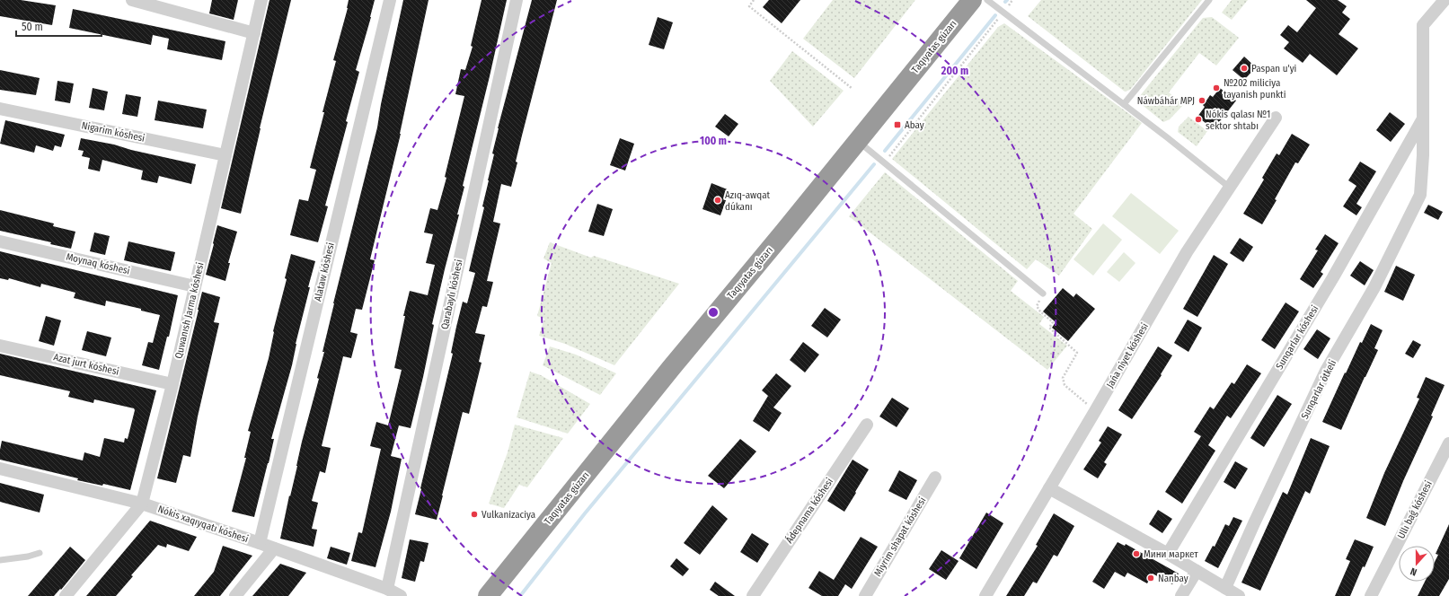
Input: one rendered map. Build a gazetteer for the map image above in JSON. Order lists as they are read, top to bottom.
{
  "streets": {
    "highway": ["Taqıyatas gúzarı"],
    "street": [
      "Nigarim kóshesi",
      "Moynaq kóshesi",
      "Alataw kóshesi",
      "Qarabaylı kóshesi",
      "Quwanısh Jarma kóshesi",
      "Sunqarlar kóshesi",
      "Jańa niyet kóshesi",
      "Azat jurt kóshesi",
      "Sunqarlar ótkeli",
      "Ullı baǵ kóshesi",
      "Ádepnama kóshesi",
      "Nókis xaqıyqatı kóshesi",
      "Miyrim shapat kóshesi"
    ]
  },
  "crossings": [
    ["Nigarim kóshesi", "Quwanısh Jarma kóshesi"],
    ["Moynaq kóshesi", "Quwanısh Jarma kóshesi"],
    ["Alataw kóshesi", "Nókis xaqıyqatı kóshesi"],
    ["Qarabaylı kóshesi", "Nókis xaqıyqatı kóshesi"],
    ["Quwanısh Jarma kóshesi", "Azat jurt kóshesi"],
    ["Quwanısh Jarma kóshesi", "Nókis xaqıyqatı kóshesi"],
    ["Sunqarlar kóshesi", "Sunqarlar ótkeli"]
  ],
  "places": {
    "other": [
      "Paspan u'yi",
      "№202 miliciya tayanish punkti",
      "Náwbáhár MPJ",
      "Nókis qalası №1 sektor shtabı",
      "Azıq-awqat dúkanı",
      "Vulkanizaciya",
      "Мини маркет",
      "Nanbay"
    ],
    "transit": ["Abay"]
  },
  "scale_bar": "50 m",
  "north": "bottom",
  "rings": ["200 m", "100 m"]
}
